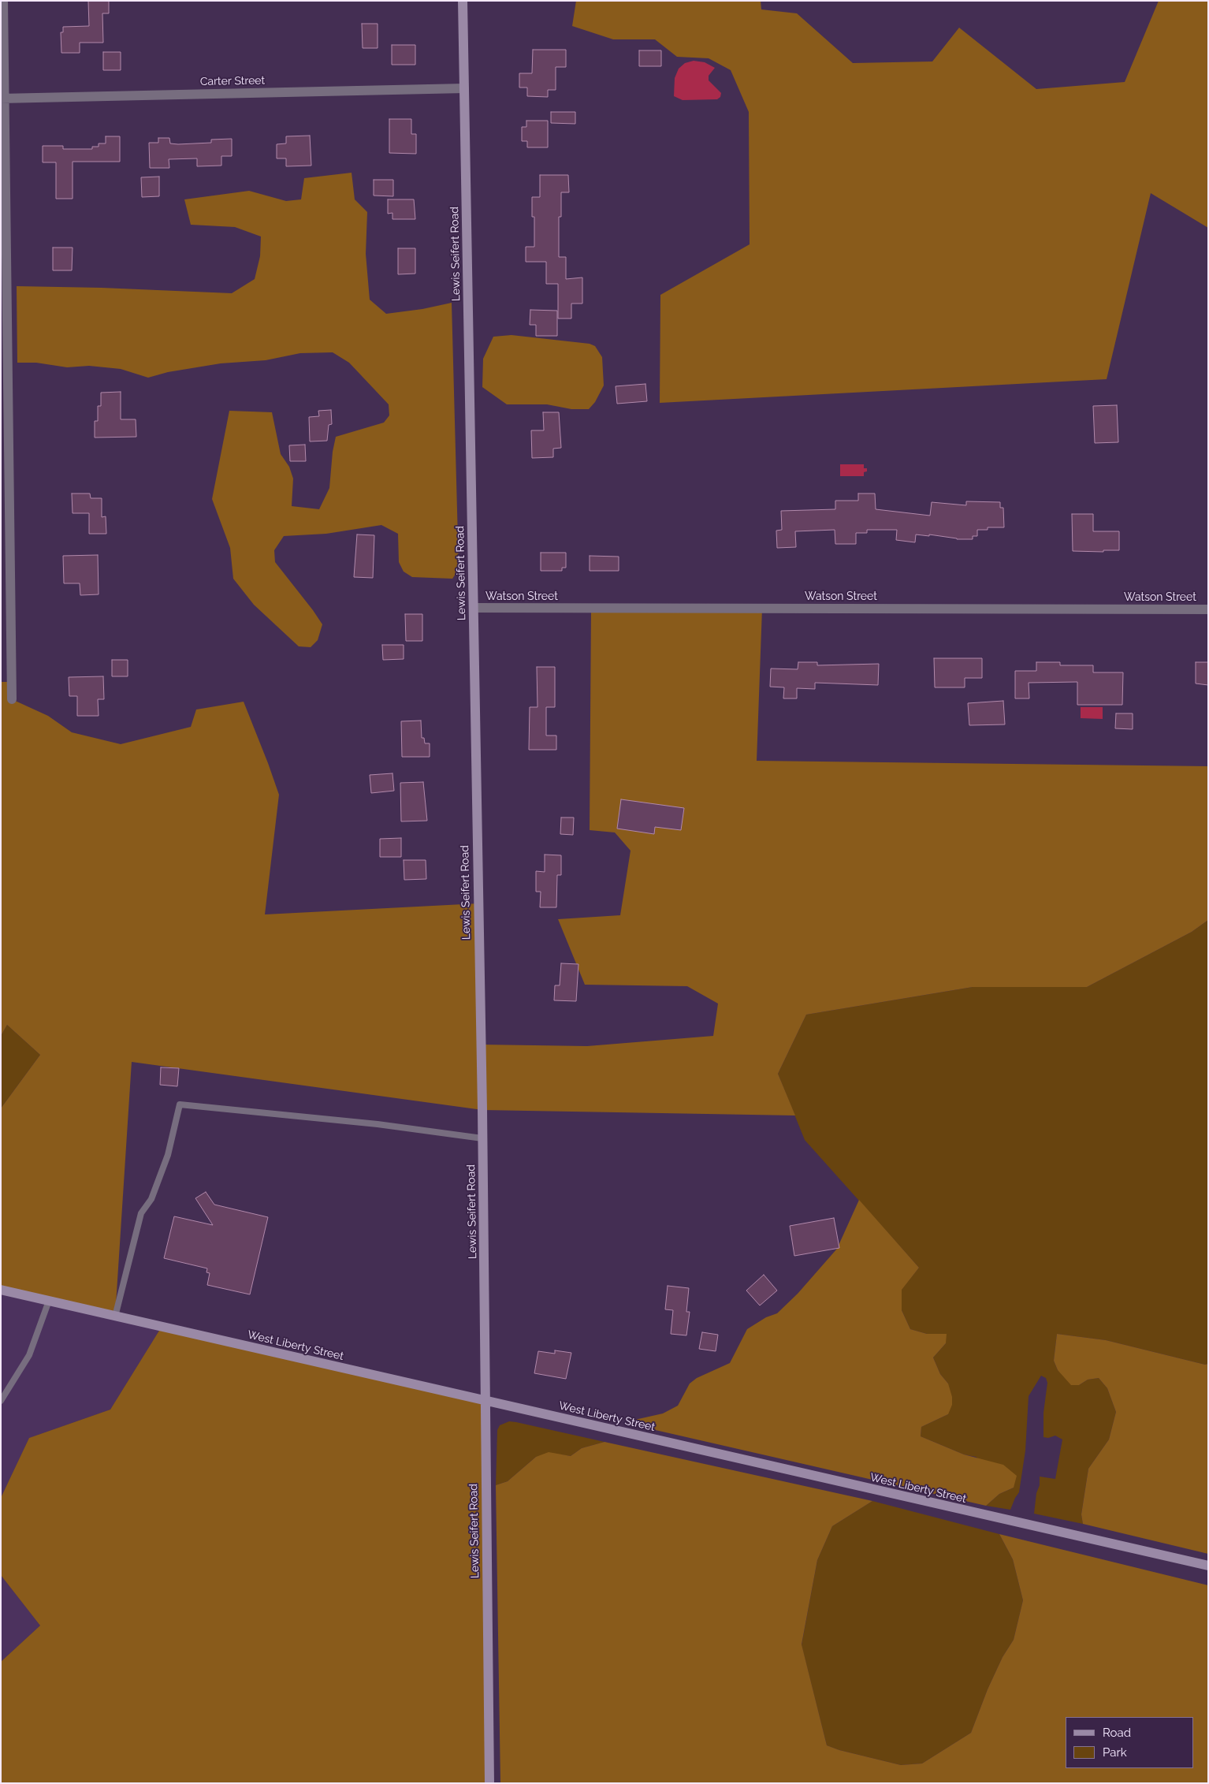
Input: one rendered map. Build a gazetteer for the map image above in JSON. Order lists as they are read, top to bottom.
{
  "streets": {
    "street": [
      "Carter Street",
      "Lewis Seifert Road",
      "Watson Street",
      "West Liberty Street"
    ]
  },
  "crossings": [
    ["Carter Street", "Lewis Seifert Road"],
    ["Lewis Seifert Road", "Watson Street"],
    ["Lewis Seifert Road", "West Liberty Street"]
  ],
  "legend": ["Road", "Park"]
}
